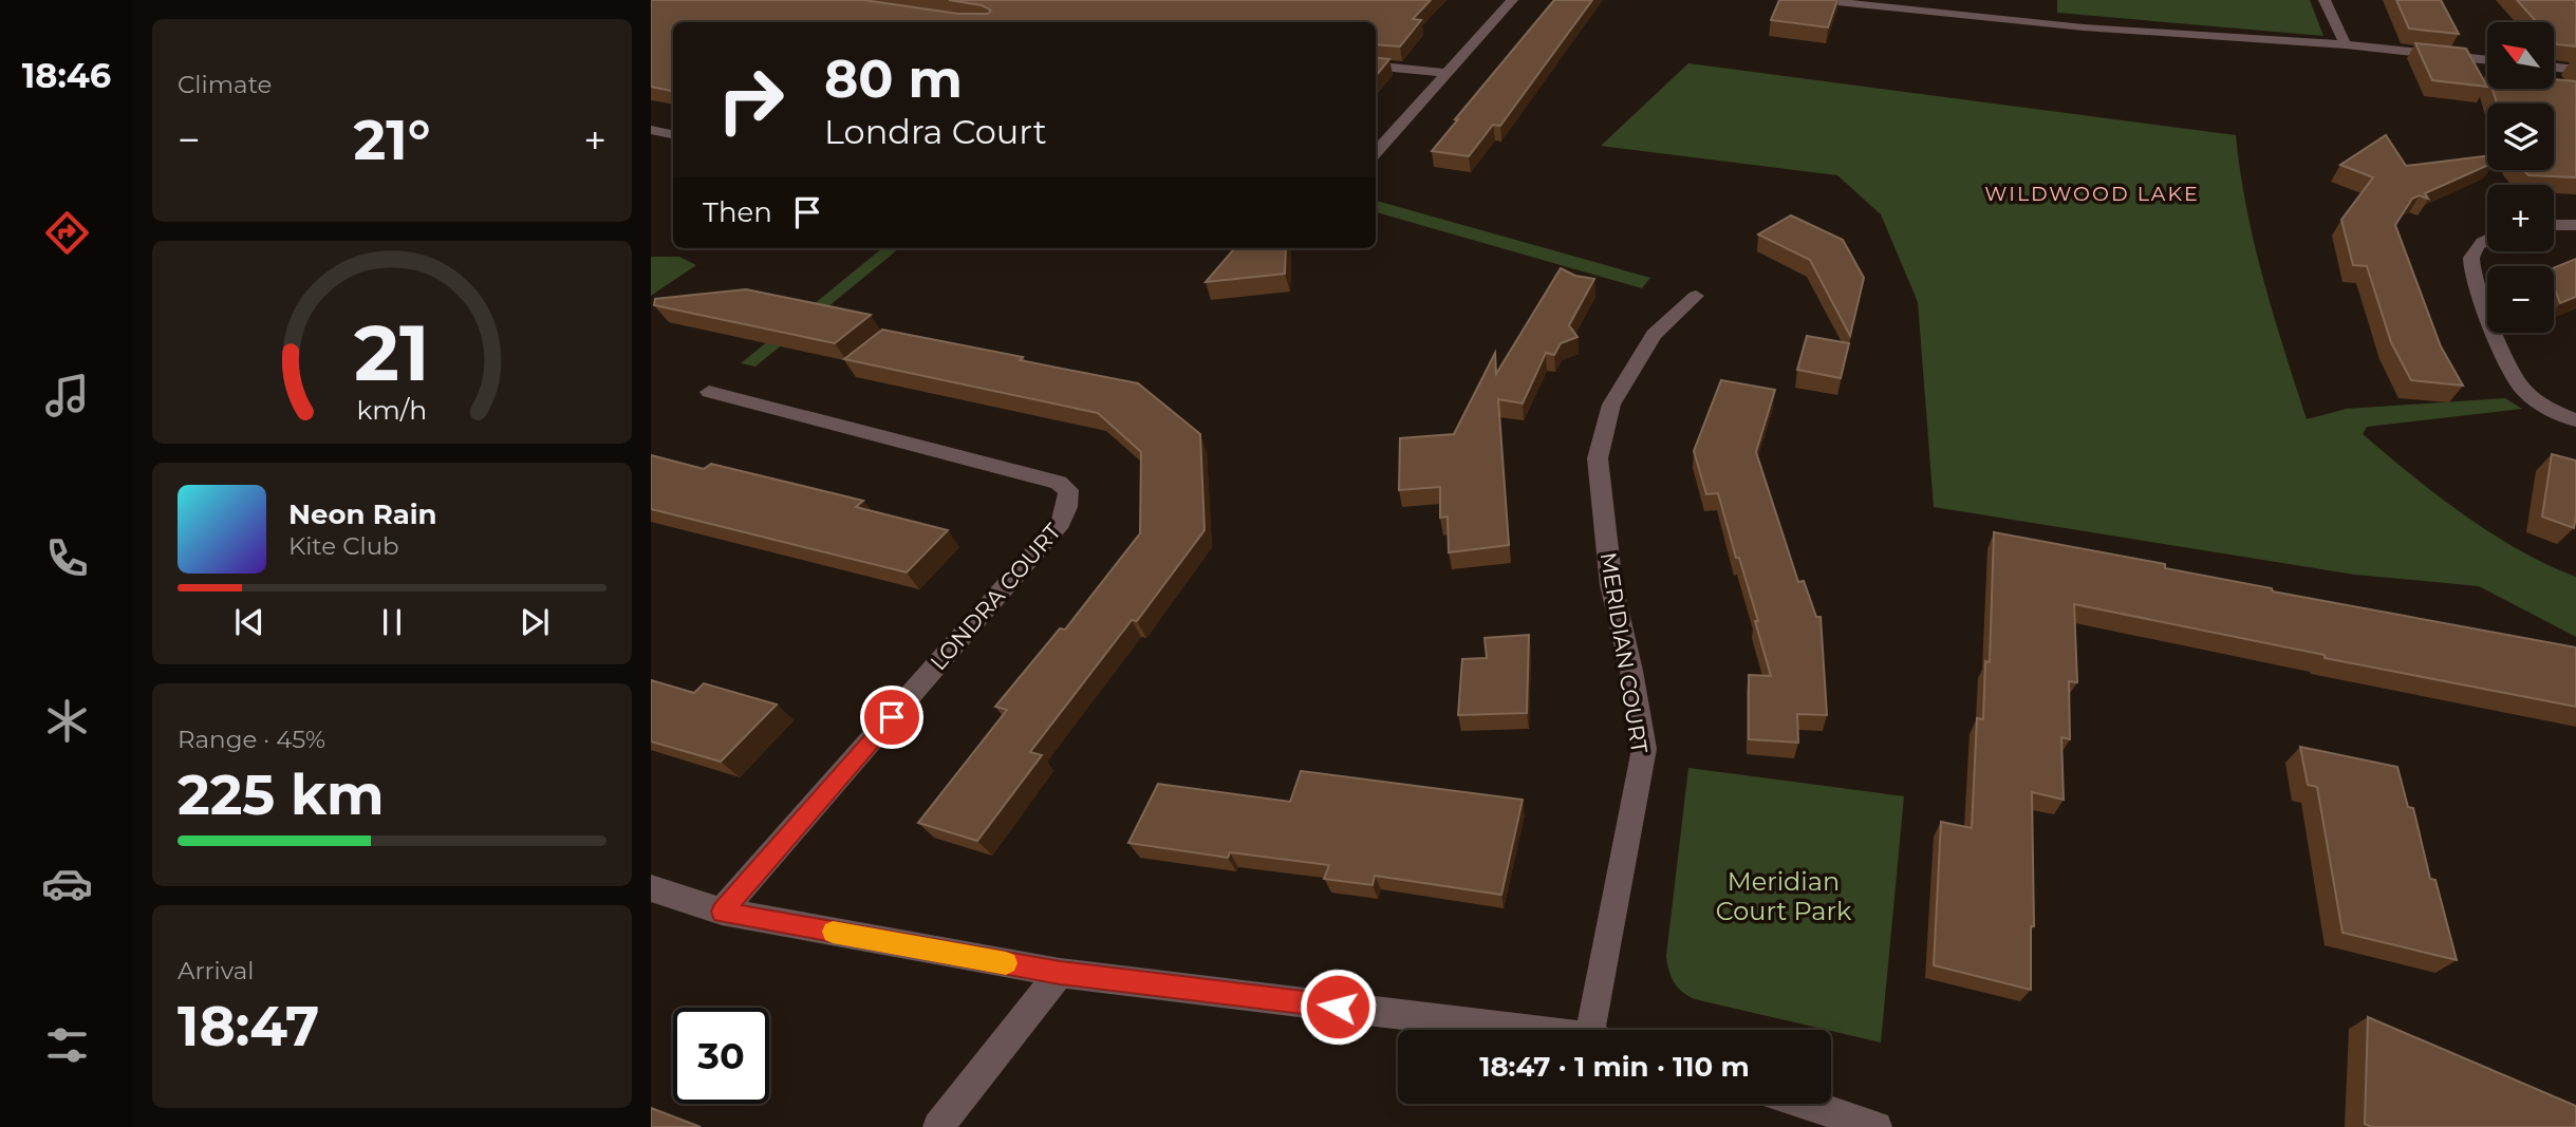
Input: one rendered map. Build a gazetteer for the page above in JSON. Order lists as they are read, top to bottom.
{
  "streets": {
    "street": ["LONDRA COURT", "MERIDIAN COURT"]
  },
  "districts": ["WILDWOOD LAKE"],
  "parks": ["Meridian Court Park"],
  "north": "top left",
  "page": {
    "tabs": "18:46",
    "tile": [
      "Climate",
      ["Range · 45%", "225 km"],
      ["Arrival", "18:47"]
    ],
    "map_buttons": ["+", "−"],
    "turn": ["80 m", "Londra Court"],
    "heat": ["−", "21°", "+"],
    "then": "Then",
    "song": ["Neon Rain", "Kite Club"],
    "limit": "30",
    "trip": "18:47 · 1 min · 110 m",
    "gauge": ["21", "km/h"]
  }
}
